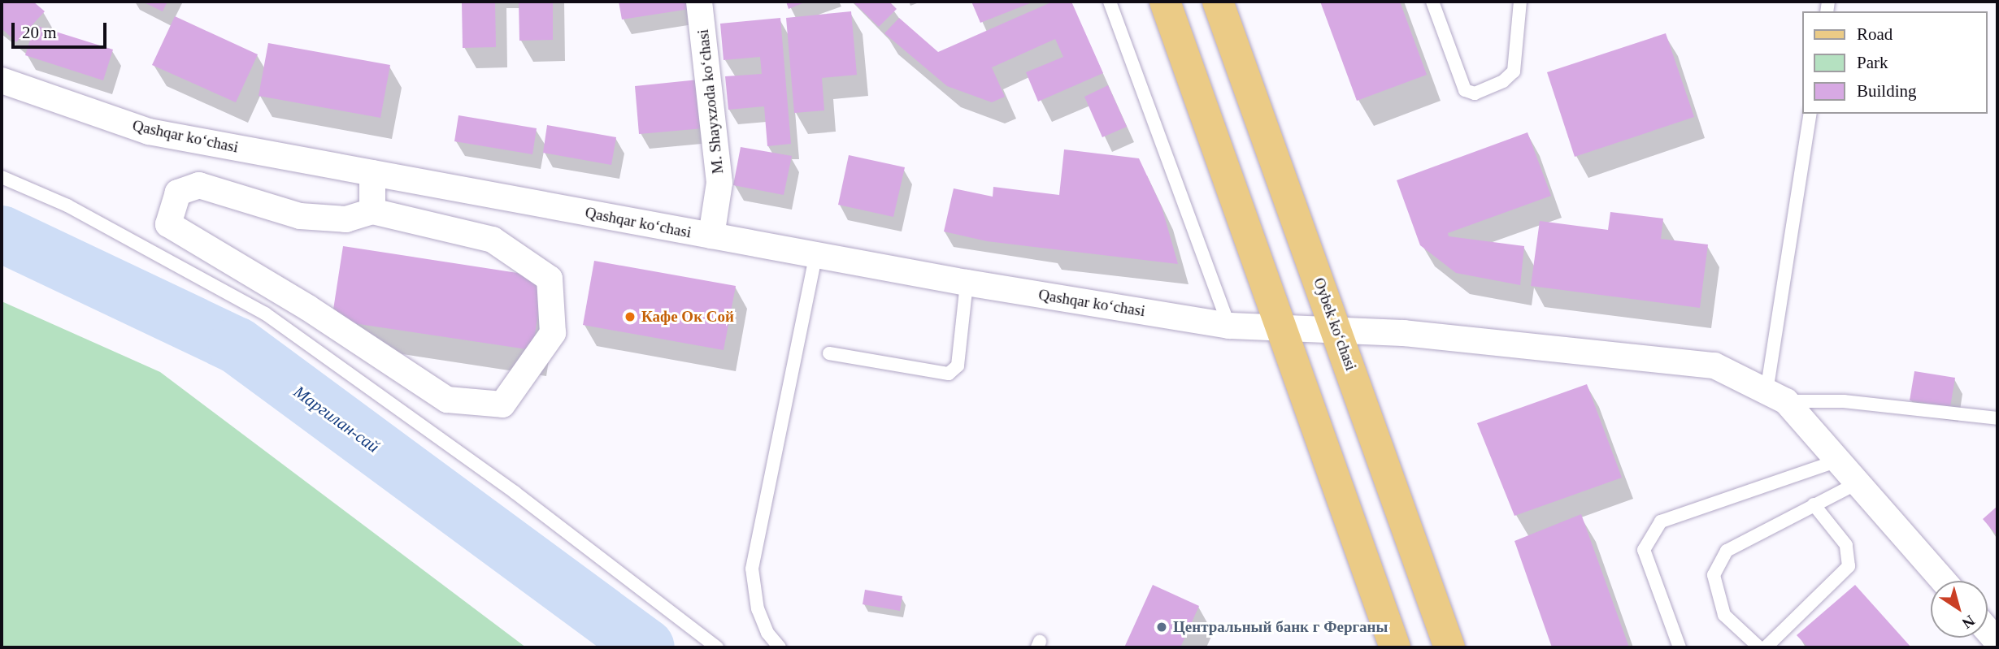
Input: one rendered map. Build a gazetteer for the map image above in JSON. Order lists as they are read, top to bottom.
{
  "streets": {
    "main road": ["Oybek ko‘chasi"],
    "street": ["M. Shayxzoda koʻchasi", "Qashqar koʻchasi"]
  },
  "crossings": [
    ["M. Shayxzoda koʻchasi", "Qashqar koʻchasi"],
    ["Qashqar koʻchasi", "Oybek ko‘chasi"]
  ],
  "water": ["Маргилан-сай"],
  "places": ["Кафе Ок Сой", "Центральный банк г Ферганы"],
  "legend": ["Road", "Park", "Building"],
  "scale_bar": "20 m",
  "north": "bottom right"
}
